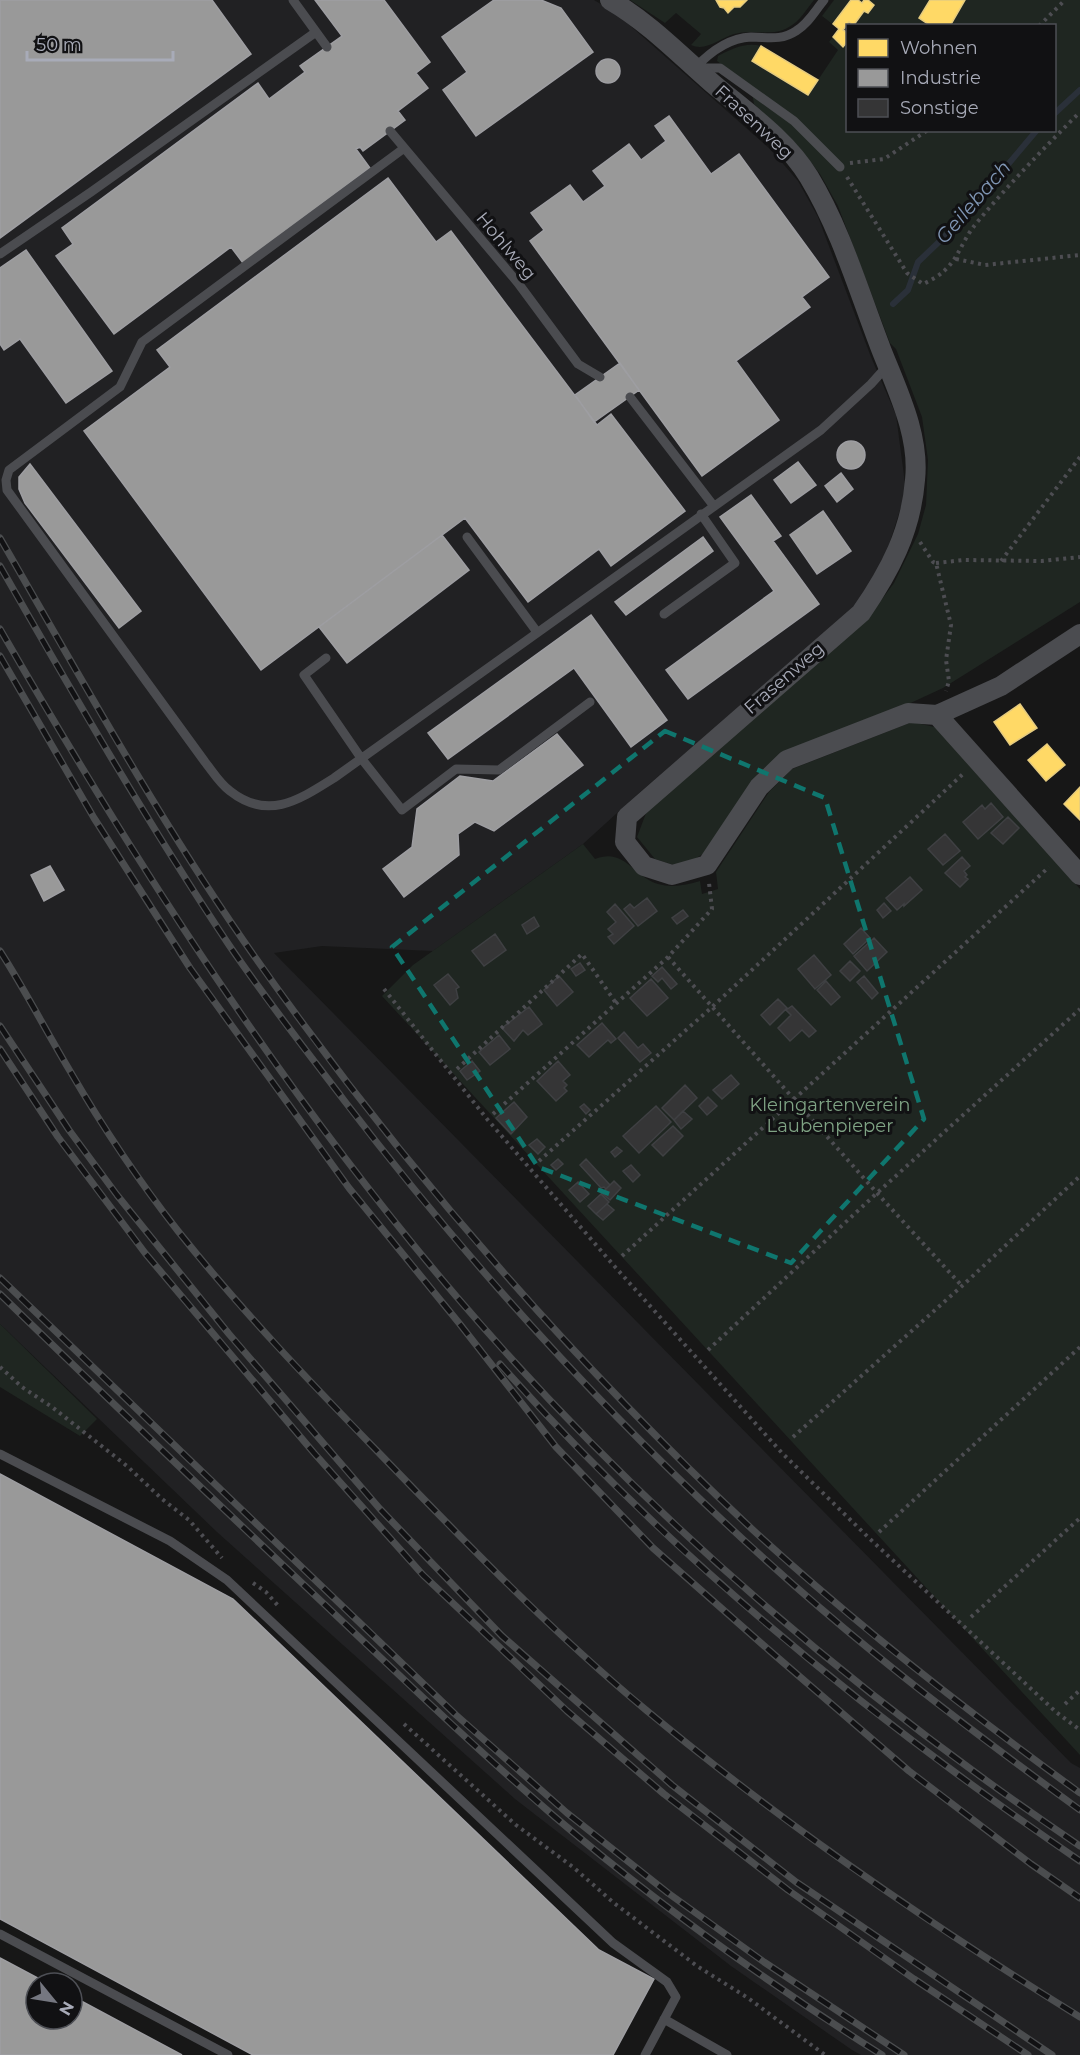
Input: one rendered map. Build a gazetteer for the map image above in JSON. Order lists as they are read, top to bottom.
{
  "streets": {
    "street": ["Frasenweg"],
    "lane": ["Hohlweg"]
  },
  "water": ["Geilebach"],
  "parks": ["Kleingartenverein Laubenpieper"],
  "legend": ["Wohnen", "Industrie", "Sonstige"],
  "scale_bar": "50 m",
  "north": "bottom right"
}
